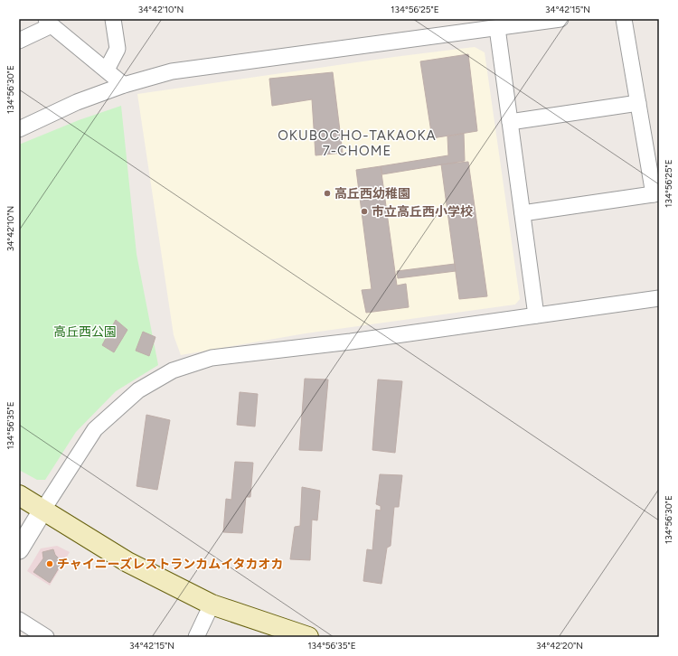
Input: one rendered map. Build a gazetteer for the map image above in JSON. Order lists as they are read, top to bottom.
{
  "districts": ["OKUBOCHO-TAKAOKA 7-CHOME"],
  "parks": ["高丘西公園"],
  "places": ["高丘西幼稚園", "市立高丘西小学校", "チャイニーズレストランカムイタカオカ"],
  "coordinates": [
    "34°42'10\"N",
    "134°56'25\"E",
    "34°42'15\"N",
    "134°56'30\"E",
    "134°56'35\"E",
    "34°42'20\"N"
  ]
}
